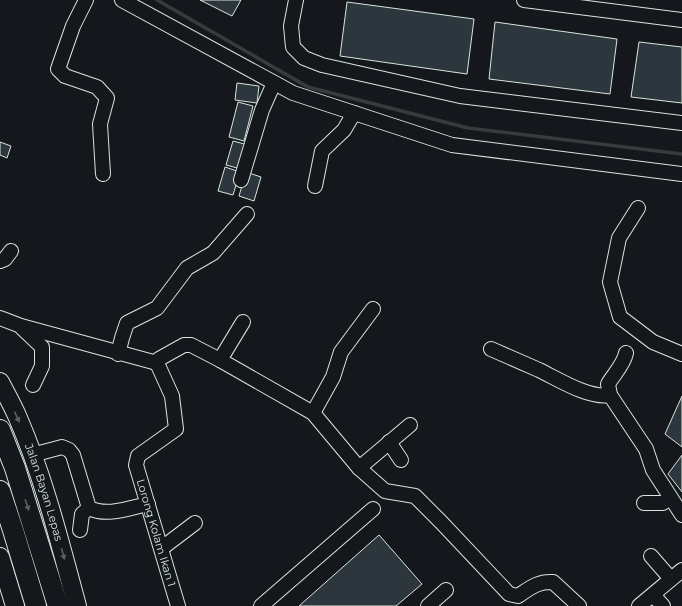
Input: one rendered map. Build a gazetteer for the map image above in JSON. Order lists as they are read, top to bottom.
{
  "streets": {
    "highway": ["Jalan Bayan Lepas"],
    "street": ["Lorong Kolam Ikan 1"]
  },
  "one_way": ["Jalan Bayan Lepas"]
}
